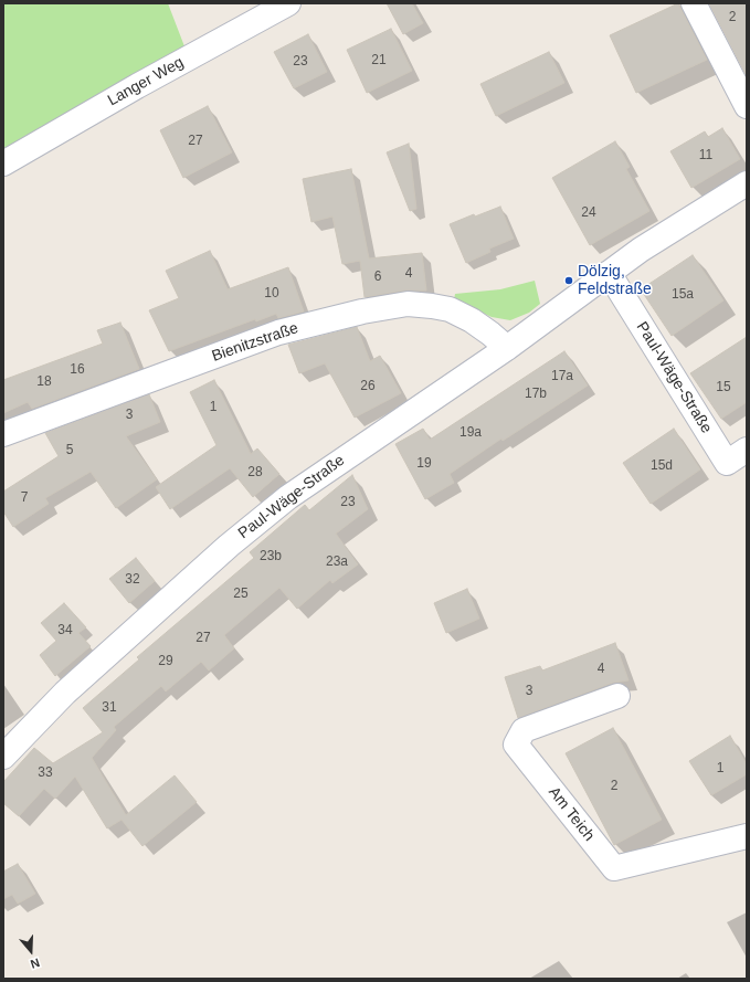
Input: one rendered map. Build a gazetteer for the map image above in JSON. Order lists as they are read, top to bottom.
{
  "streets": {
    "street": [
      "Langer Weg",
      "Bienitzstraße",
      "Paul-Wäge-Straße",
      "Am Teich"
    ]
  },
  "crossings": [
    ["Bienitzstraße", "Paul-Wäge-Straße"]
  ],
  "places": ["Dölzig, Feldstraße"],
  "house_numbers": [
    "2",
    "21",
    "23",
    "27",
    "11",
    "24",
    "4",
    "6",
    "10",
    "15a",
    "16",
    "17a",
    "18",
    "26",
    "15",
    "17b",
    "1",
    "3",
    "19a",
    "5",
    "19",
    "15d",
    "28",
    "7",
    "23",
    "23b",
    "23a",
    "32",
    "25",
    "34",
    "27",
    "29",
    "4",
    "3",
    "31",
    "1",
    "33",
    "2"
  ],
  "north": "bottom"
}
